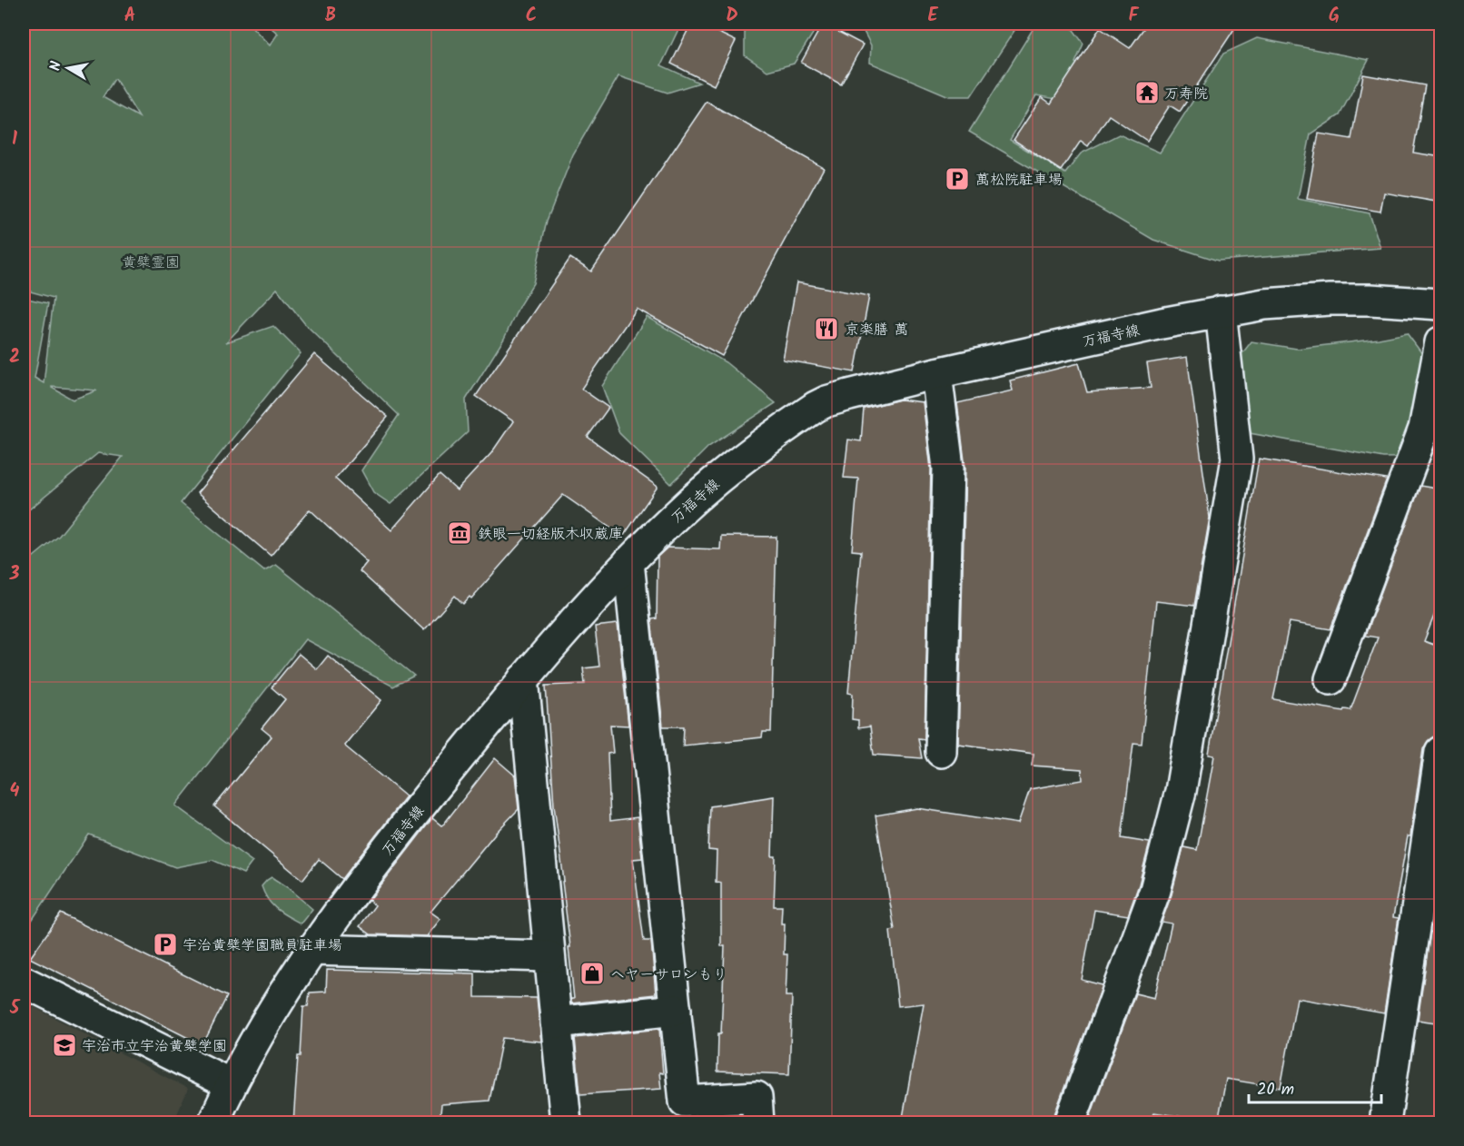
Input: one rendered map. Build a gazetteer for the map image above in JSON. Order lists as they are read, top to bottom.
{
  "streets": {
    "street": ["万福寺線"]
  },
  "parks": ["黄檗霊園"],
  "places": {
    "temple": ["万寿院"],
    "parking": ["萬松院駐車場", "宇治黄檗学園職員駐車場"],
    "restaurant": ["京楽膳 萬"],
    "museum": ["鉄眼一切経版木収蔵庫"],
    "shop": ["ヘヤーサロンもり"],
    "school or university": ["宇治市立宇治黄檗学園"]
  },
  "scale_bar": "20 m",
  "north": "left",
  "grid": {
    "columns": [
      "A",
      "B",
      "C",
      "D",
      "E",
      "F",
      "G"
    ],
    "rows": [
      "1",
      "2",
      "3",
      "4",
      "5"
    ]
  }
}
